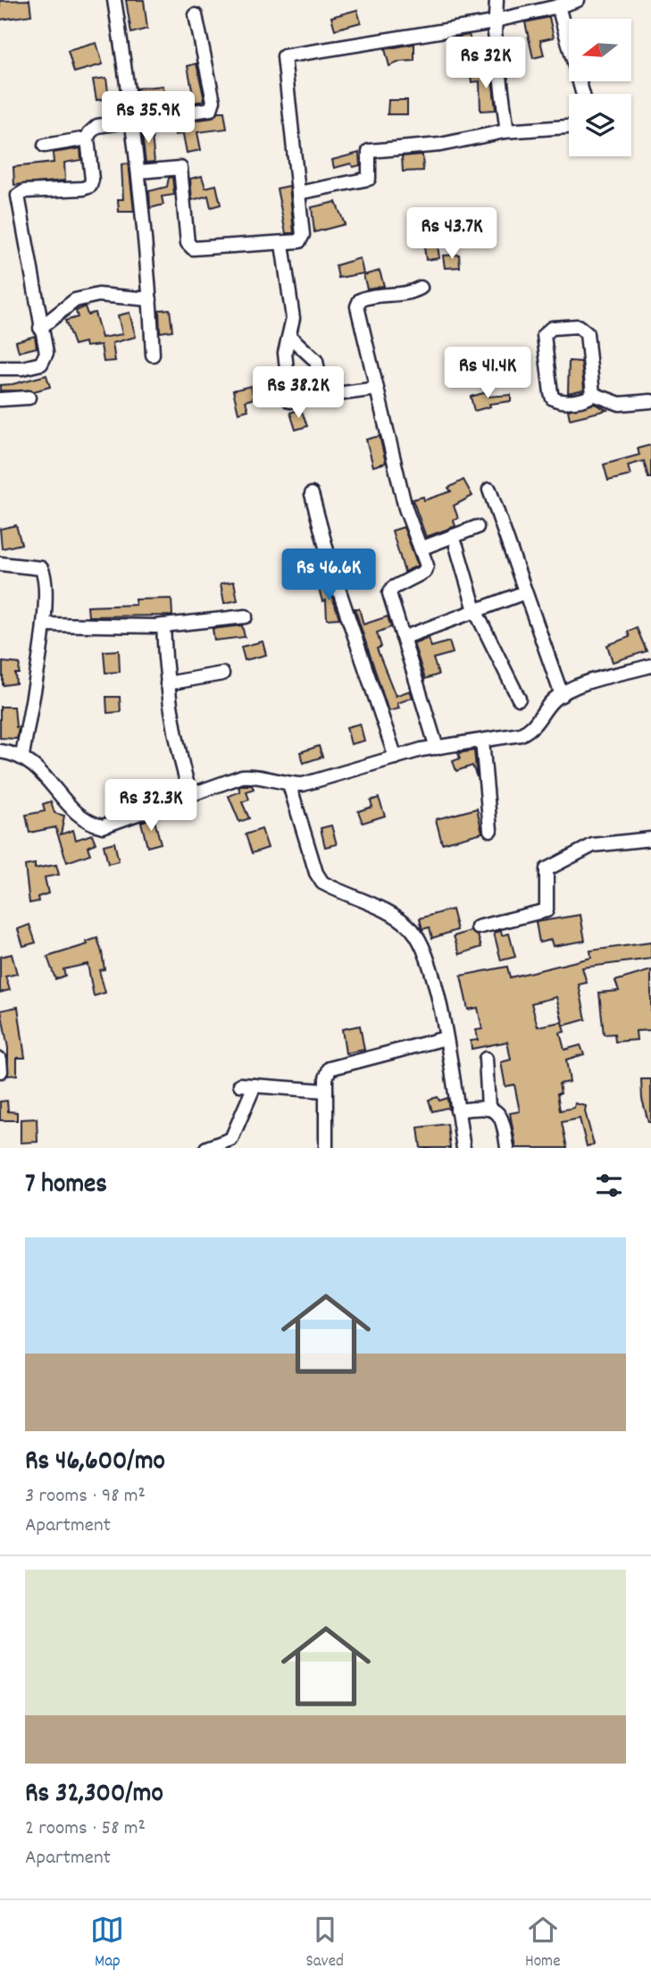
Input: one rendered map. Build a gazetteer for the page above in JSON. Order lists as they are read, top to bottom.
{
  "north": "left",
  "page": {
    "price": [
      "Rs 32K",
      "Rs 35.9K",
      "Rs 43.7K",
      "Rs 41.4K",
      "Rs 38.2K",
      "Rs 46.6K",
      "Rs 32.3K"
    ],
    "heading": "7 homes",
    "list": [
      {
        "name": "Rs 46,600/mo",
        "note": "3 rooms · 98 m² · Apartment"
      },
      {
        "name": "Rs 32,300/mo",
        "note": "2 rooms · 58 m² · Apartment"
      }
    ],
    "tabs": ["Map", "Saved", "Home"]
  }
}
